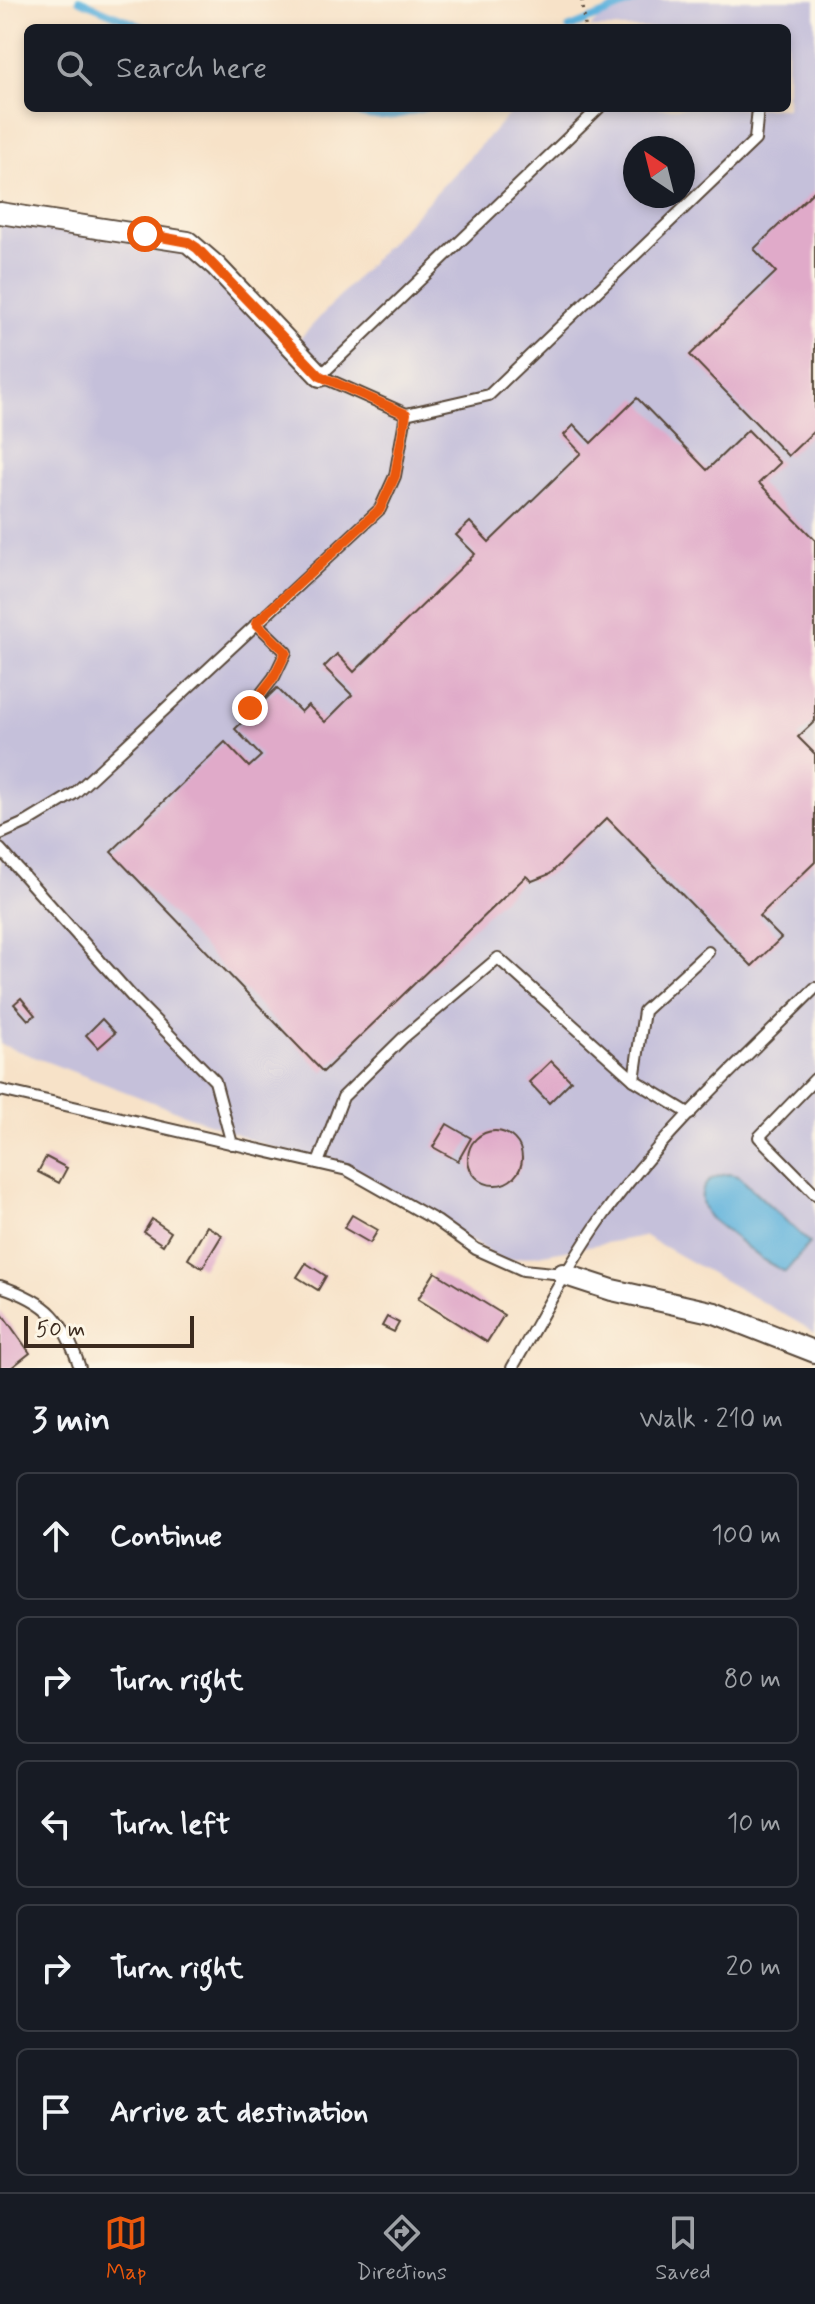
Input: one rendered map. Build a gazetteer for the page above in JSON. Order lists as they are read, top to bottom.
{
  "scale_bar": "50 m",
  "north": "top left",
  "page": {
    "search": "Search here",
    "scale": "50 m",
    "heading": ["3 min", "Walk · 210 m"],
    "list": [
      ["Continue", "100 m"],
      ["Turn right", "80 m"],
      ["Turn left", "10 m"],
      ["Turn right", "20 m"],
      "Arrive at destination"
    ],
    "nav": ["Map", "Directions", "Saved"]
  }
}
